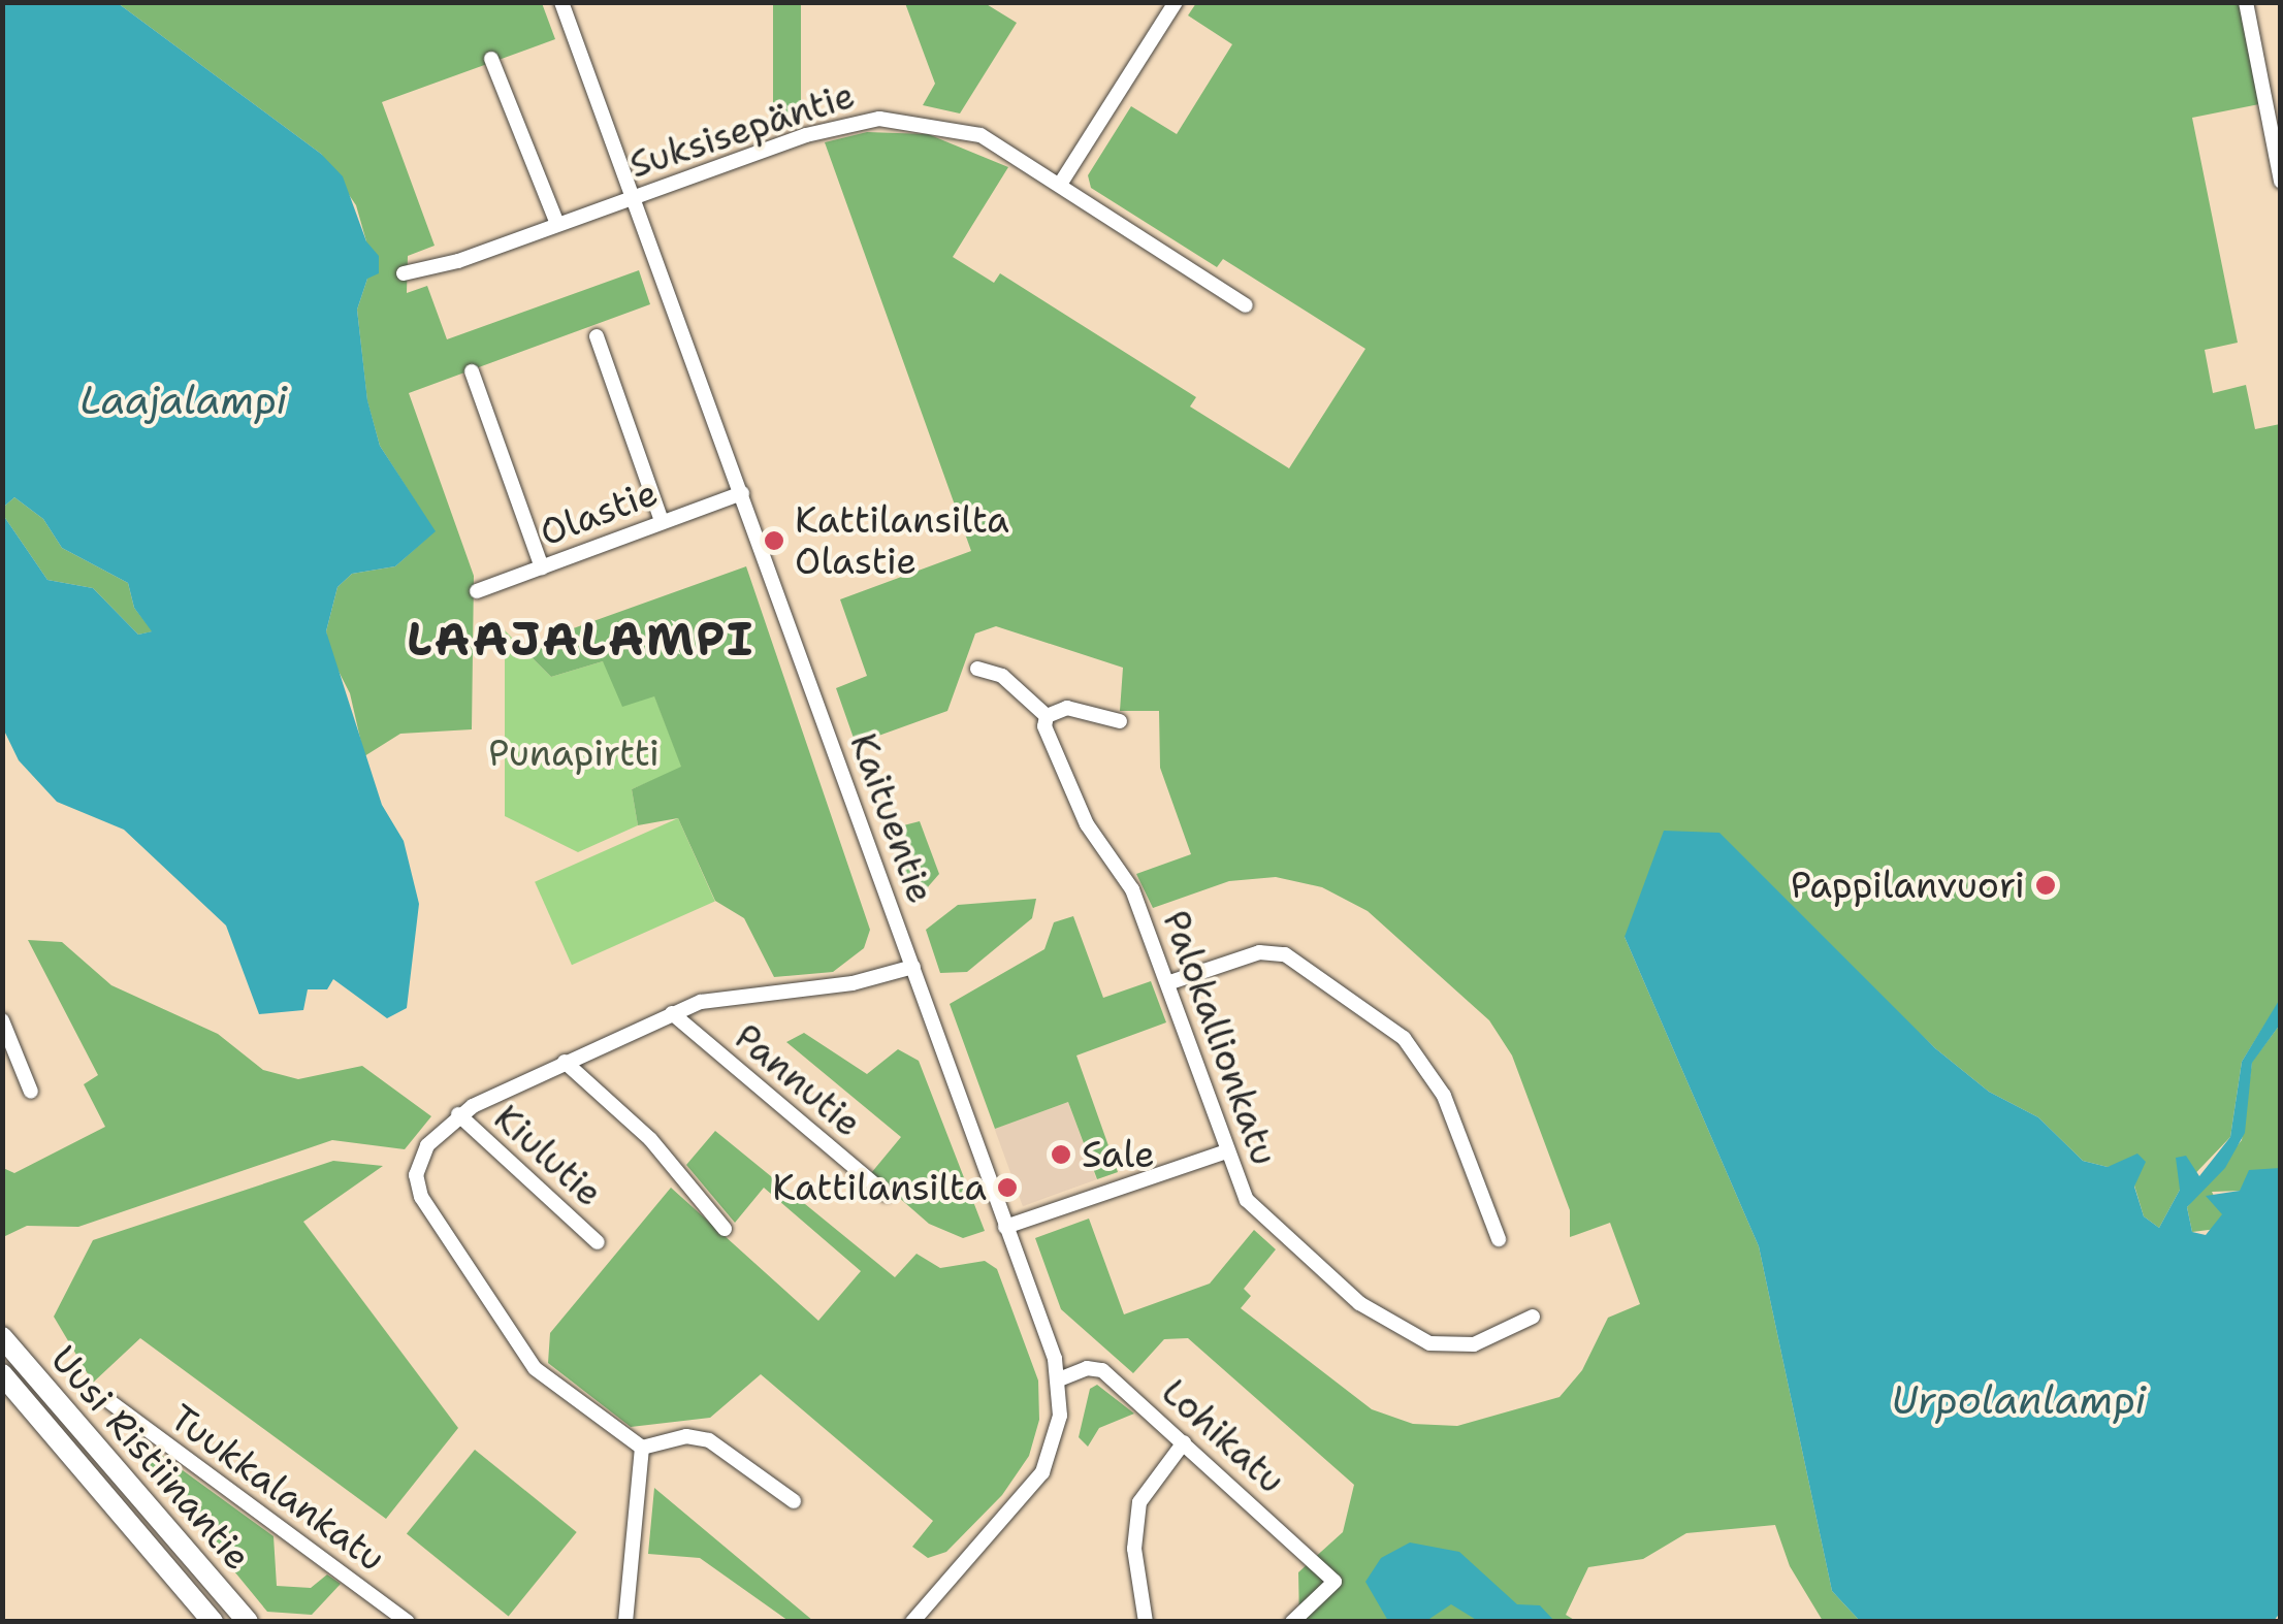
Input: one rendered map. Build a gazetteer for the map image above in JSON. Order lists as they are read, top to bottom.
{
  "streets": {
    "highway": ["Uusi Ristiinantie"],
    "street": [
      "Suksisepäntie",
      "Olastie",
      "Kaituentie",
      "Palokallionkatu",
      "Pannutie",
      "Kiulutie",
      "Lohikatu",
      "Tuukkalankatu"
    ]
  },
  "crossings": [
    ["Suksisepäntie", "Kaituentie"],
    ["Olastie", "Kaituentie"],
    ["Kaituentie", "Lohikatu"]
  ],
  "districts": ["LAAJALAMPI"],
  "water": ["Laajalampi", "Urpolanlampi"],
  "parks": ["Punapirtti"],
  "places": [
    "Kattilansilta Olastie",
    "Pappilanvuori",
    "Sale",
    "Kattilansilta"
  ]
}
